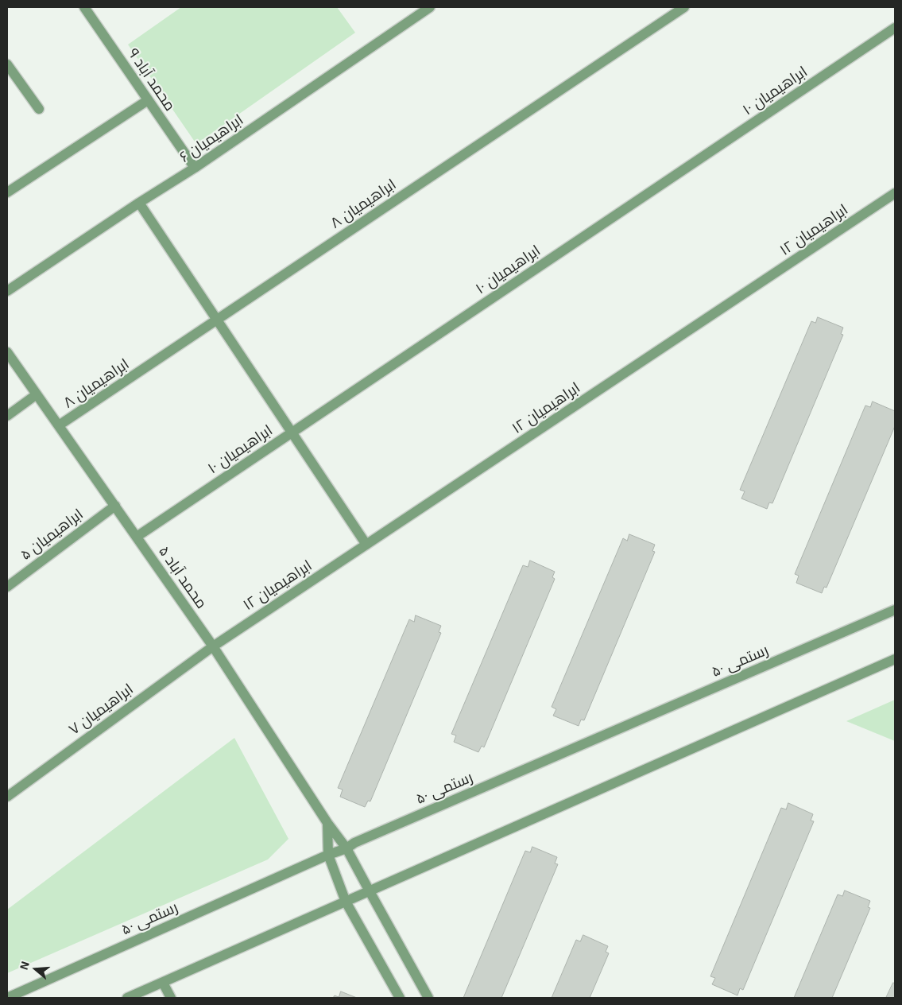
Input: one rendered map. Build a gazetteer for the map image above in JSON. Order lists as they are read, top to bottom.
{
  "streets": {
    "street": [
      "محمد آباد ۹",
      "ابراهیمیان ۱۰",
      "ابراهیمیان ۶",
      "ابراهیمیان ۸",
      "ابراهیمیان ۱۲",
      "ابراهیمیان ۵",
      "محمد آباد ۵",
      "رستمی ۵۰",
      "ابراهیمیان ۷"
    ]
  },
  "crossings": [
    ["محمد آباد ۹", "ابراهیمیان ۶"],
    ["ابراهیمیان ۱۰", "محمد آباد ۵"],
    ["ابراهیمیان ۸", "محمد آباد ۵"],
    ["ابراهیمیان ۱۲", "محمد آباد ۵"],
    ["ابراهیمیان ۱۲", "ابراهیمیان ۷"],
    ["ابراهیمیان ۵", "محمد آباد ۵"],
    ["محمد آباد ۵", "رستمی ۵۰"],
    ["محمد آباد ۵", "ابراهیمیان ۷"]
  ],
  "north": "left"
}
